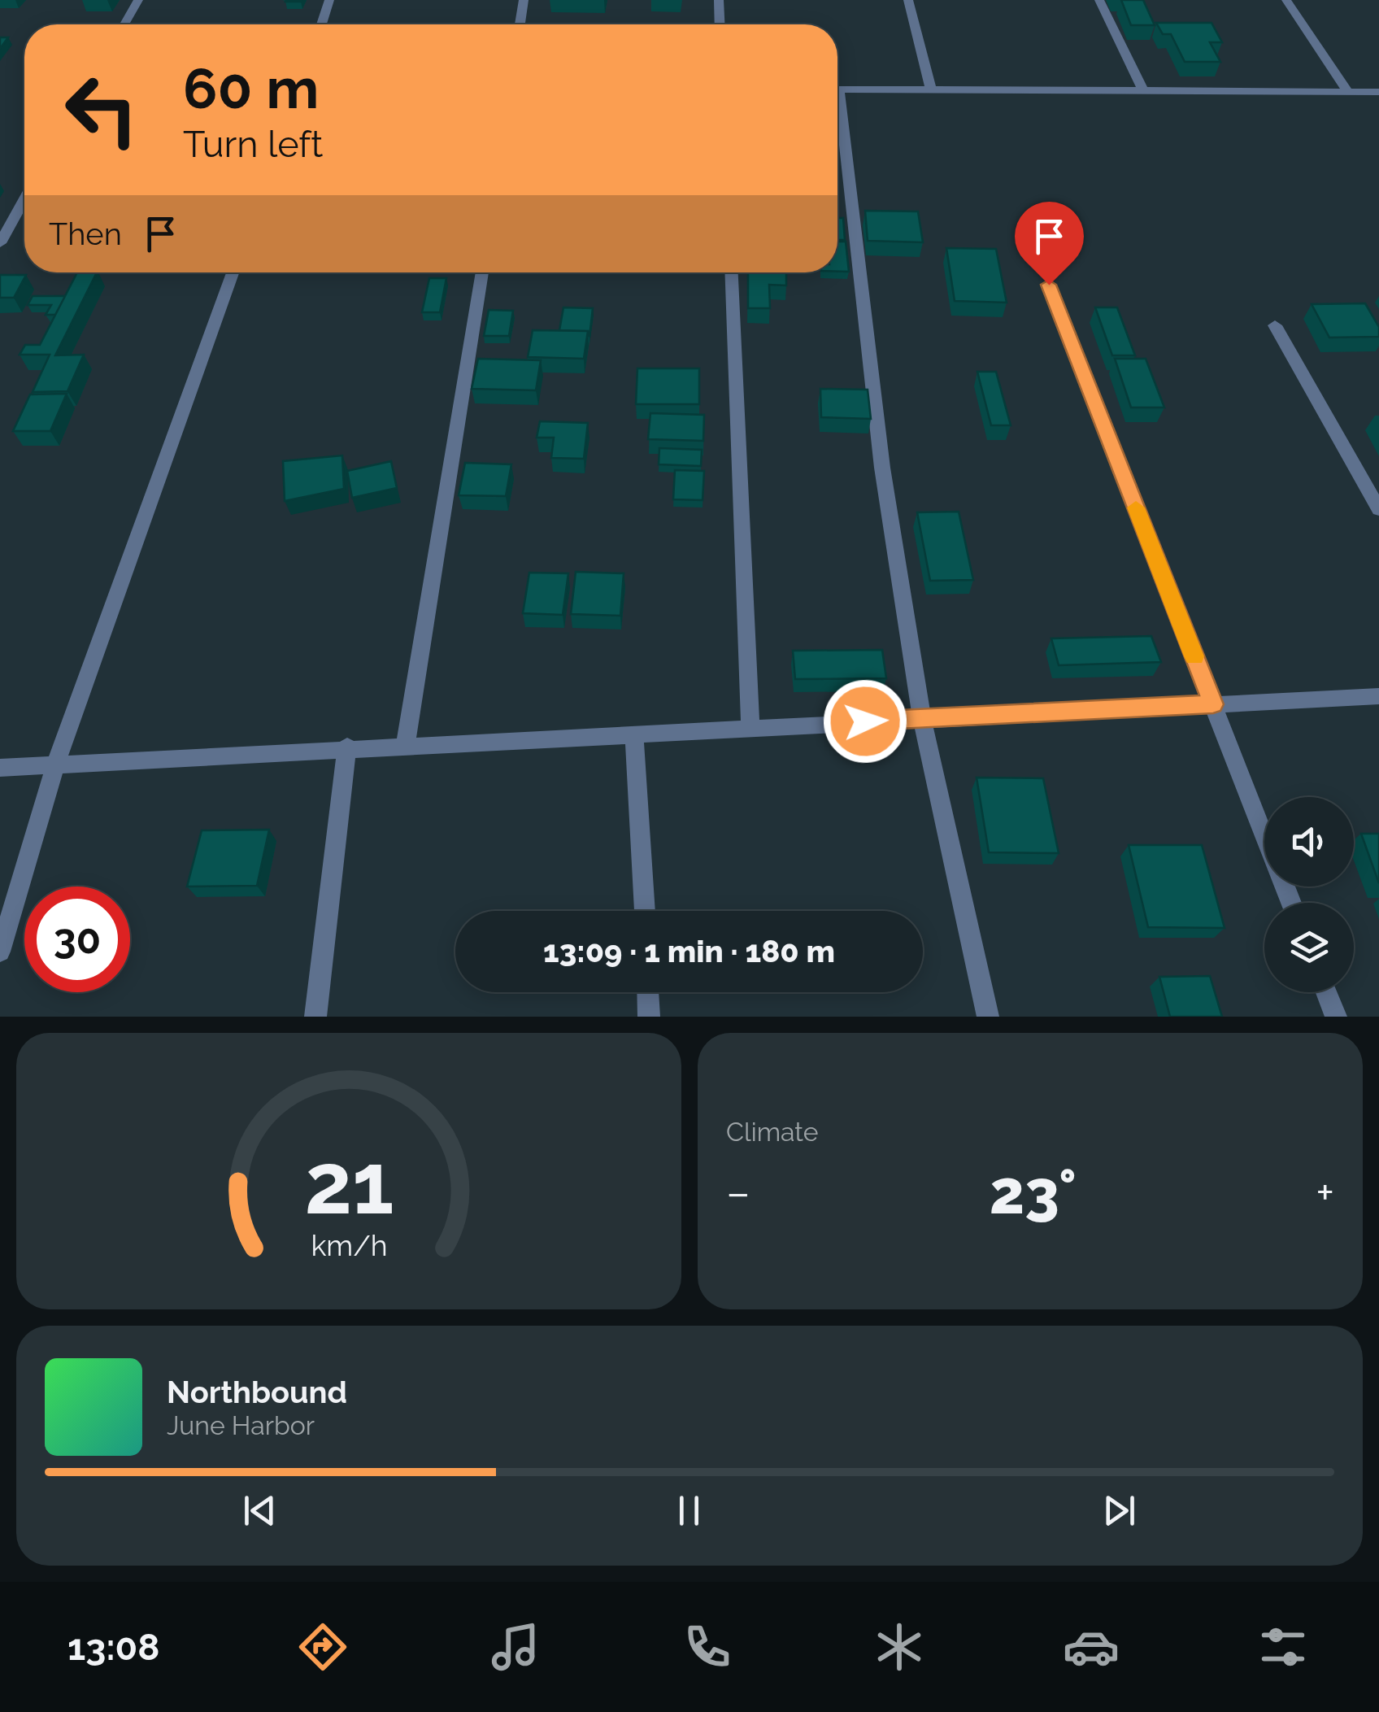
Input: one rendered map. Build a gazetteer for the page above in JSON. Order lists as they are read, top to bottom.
{
  "page": {
    "turn": ["60 m", "Turn left"],
    "then": "Then",
    "limit": "30",
    "trip": "13:09 · 1 min · 180 m",
    "tile": "Climate",
    "heat": ["−", "23°", "+"],
    "song": ["Northbound", "June Harbor"],
    "tabs": "13:08",
    "gauge": ["21", "km/h"]
  }
}
